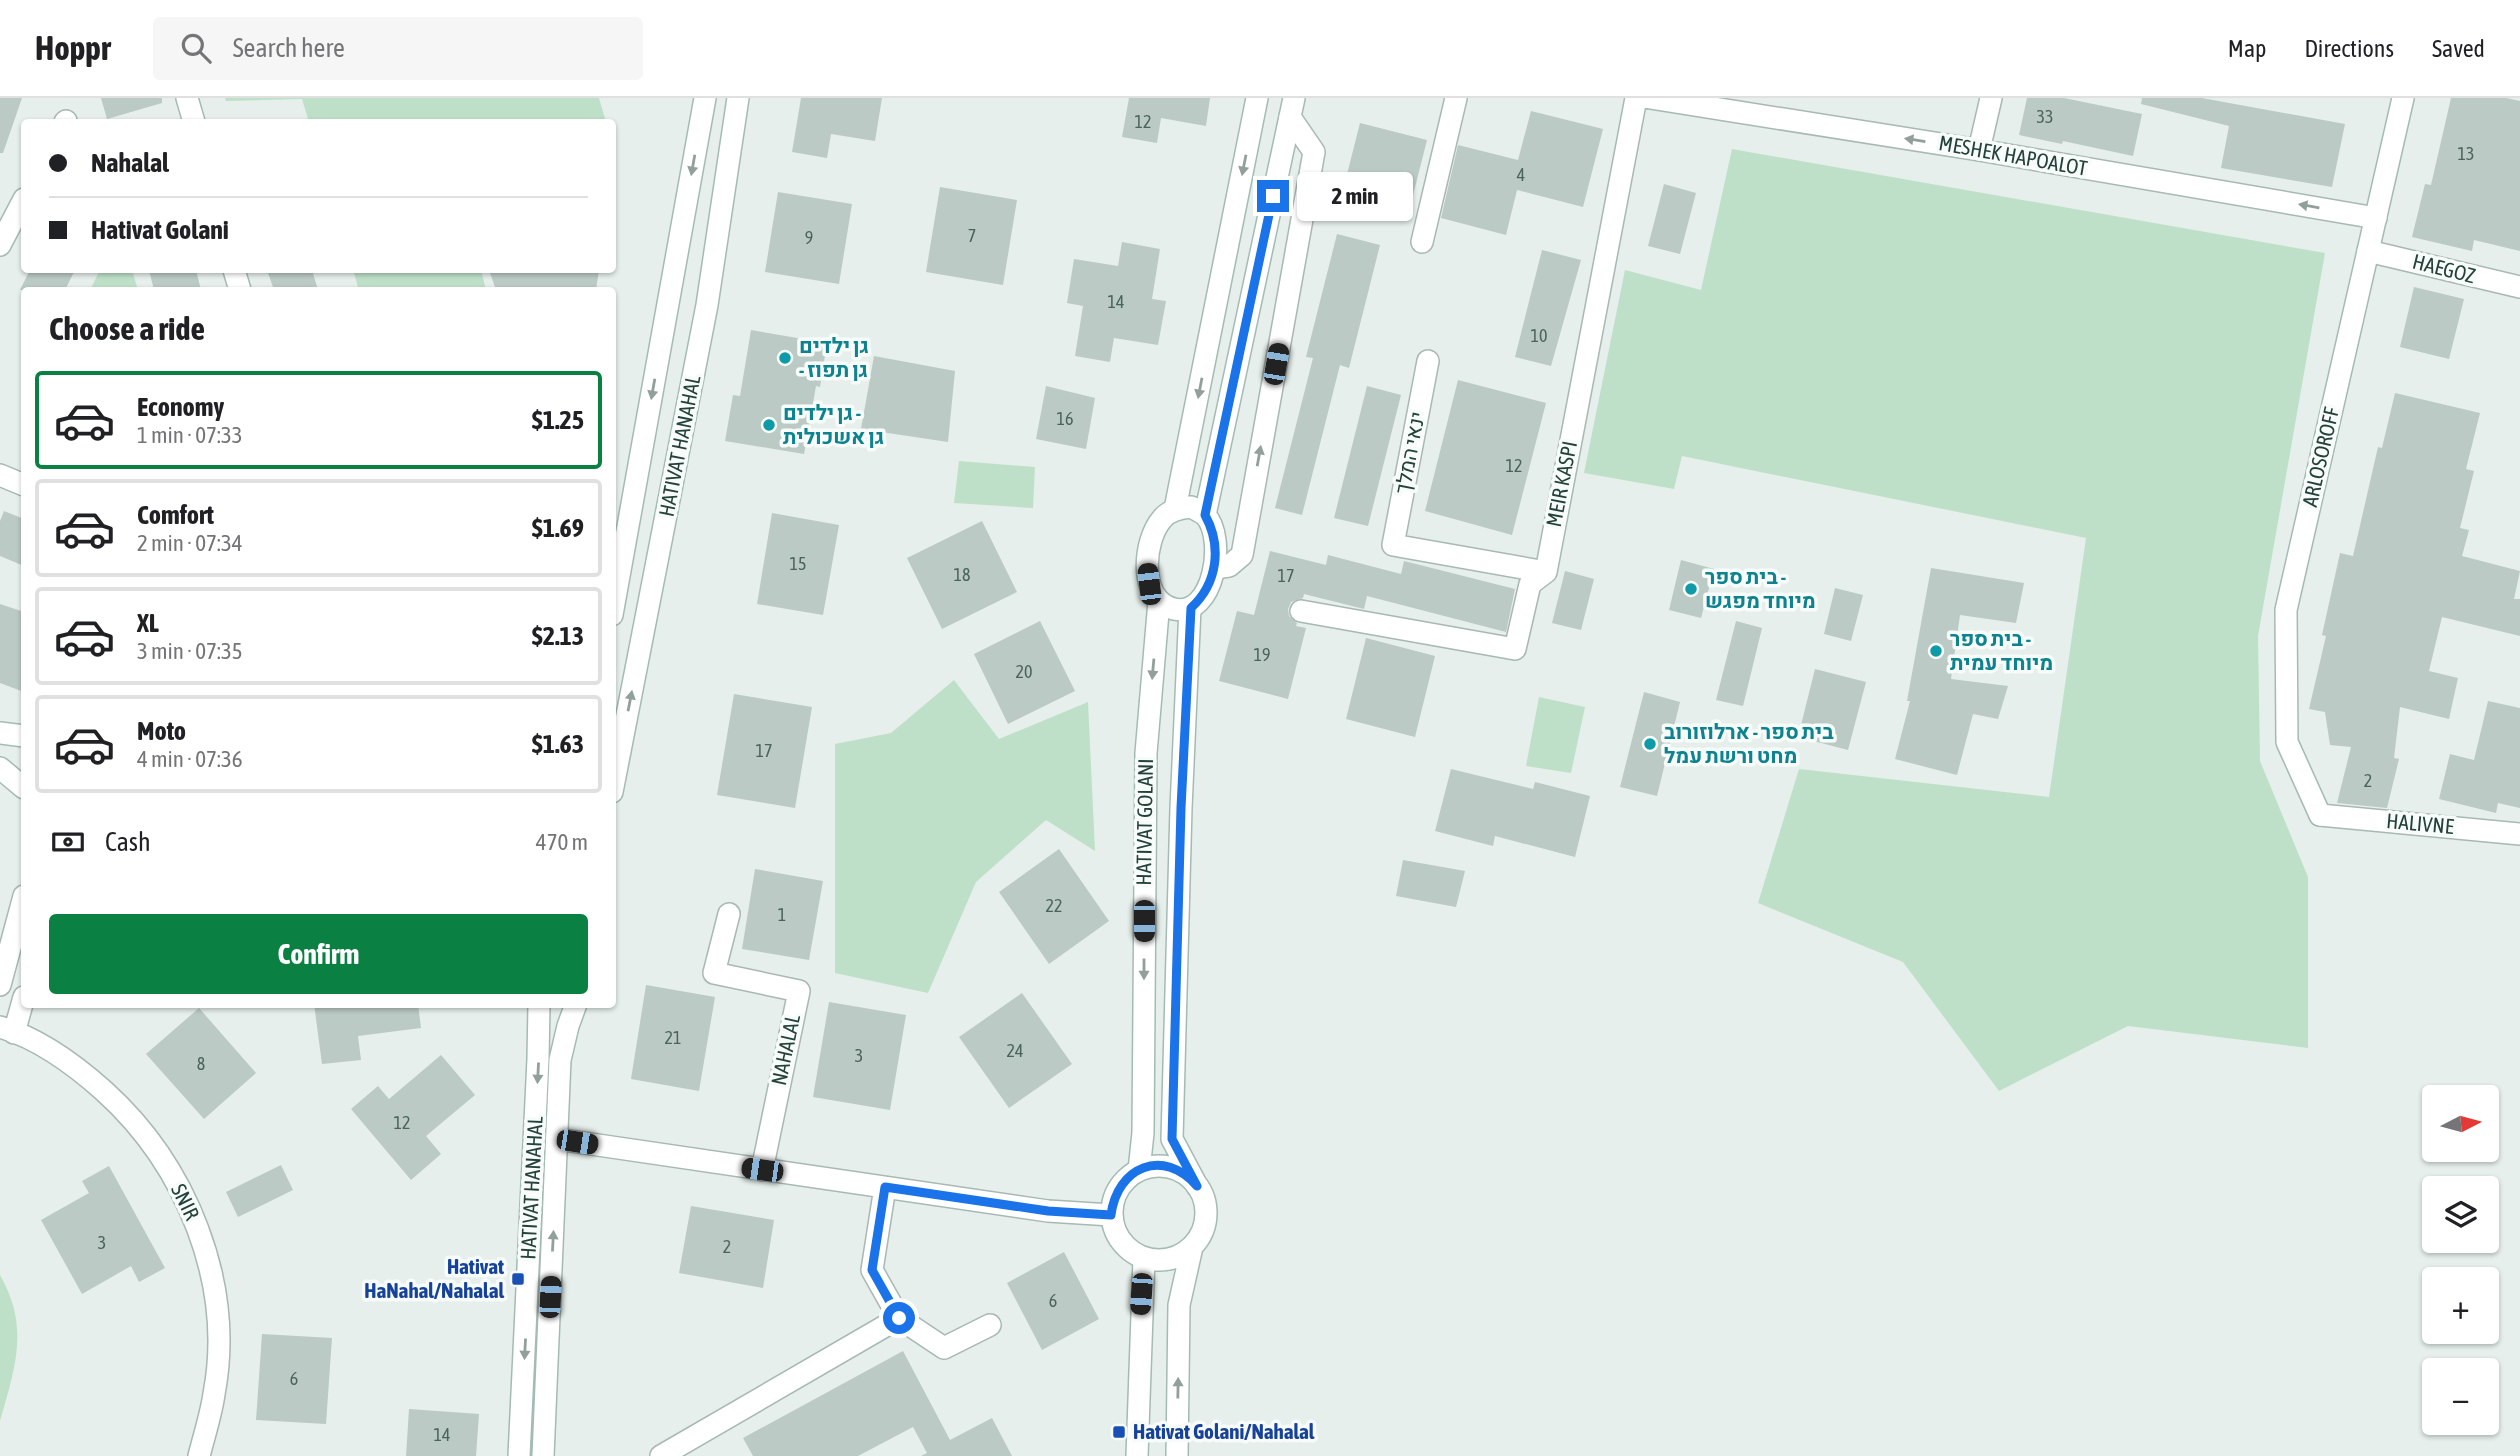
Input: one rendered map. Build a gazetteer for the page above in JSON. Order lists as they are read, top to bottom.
{
  "streets": {
    "street": [
      "MESHEK HAPOALOT",
      "HAEGOZ",
      "HATIVAT HANAHAL",
      "ARLOSOROFF",
      "MEIR KASPI",
      "HATIVAT GOLANI",
      "HALIVNE",
      "NAHALAL",
      "SNIR"
    ]
  },
  "crossings": [
    ["MESHEK HAPOALOT", "ARLOSOROFF"],
    ["HAEGOZ", "ARLOSOROFF"],
    ["ARLOSOROFF", "HALIVNE"]
  ],
  "one_way": ["MESHEK HAPOALOT"],
  "places": {
    "other": [
      "גן ילדים - גן תפוז",
      "גן ילדים - גן אשכולית",
      "בית ספר - מיוחד מפגש",
      "בית ספר - מיוחד עמית",
      "בית ספר - ארלוזורוב מחט ורשת עמל"
    ],
    "transit": ["Hativat HaNahal/Nahalal", "Hativat Golani/Nahalal"]
  },
  "house_numbers": [
    "33",
    "12",
    "13",
    "4",
    "7",
    "9",
    "14",
    "10",
    "16",
    "12",
    "15",
    "18",
    "17",
    "19",
    "20",
    "17",
    "2",
    "22",
    "1",
    "21",
    "24",
    "3",
    "8",
    "12",
    "3",
    "2",
    "6",
    "6",
    "14"
  ],
  "north": "right",
  "page": {
    "header": "Hoppr",
    "search": "Search here",
    "nav": ["Map", "Directions", "Saved"],
    "banner": ["Nahalal", "Hativat Golani"],
    "bubble": "2 min",
    "heading": "Choose a ride",
    "list": [
      {
        "name": "Economy",
        "note": "1 min · 07:33",
        "value": "$1.25"
      },
      {
        "name": "Comfort",
        "note": "2 min · 07:34",
        "value": "$1.69"
      },
      {
        "name": "XL",
        "note": "3 min · 07:35",
        "value": "$2.13"
      },
      {
        "name": "Moto",
        "note": "4 min · 07:36",
        "value": "$1.63"
      }
    ],
    "pay": ["Cash", "470 m"],
    "buttons": "Confirm",
    "map_buttons": ["+", "−"]
  }
}
